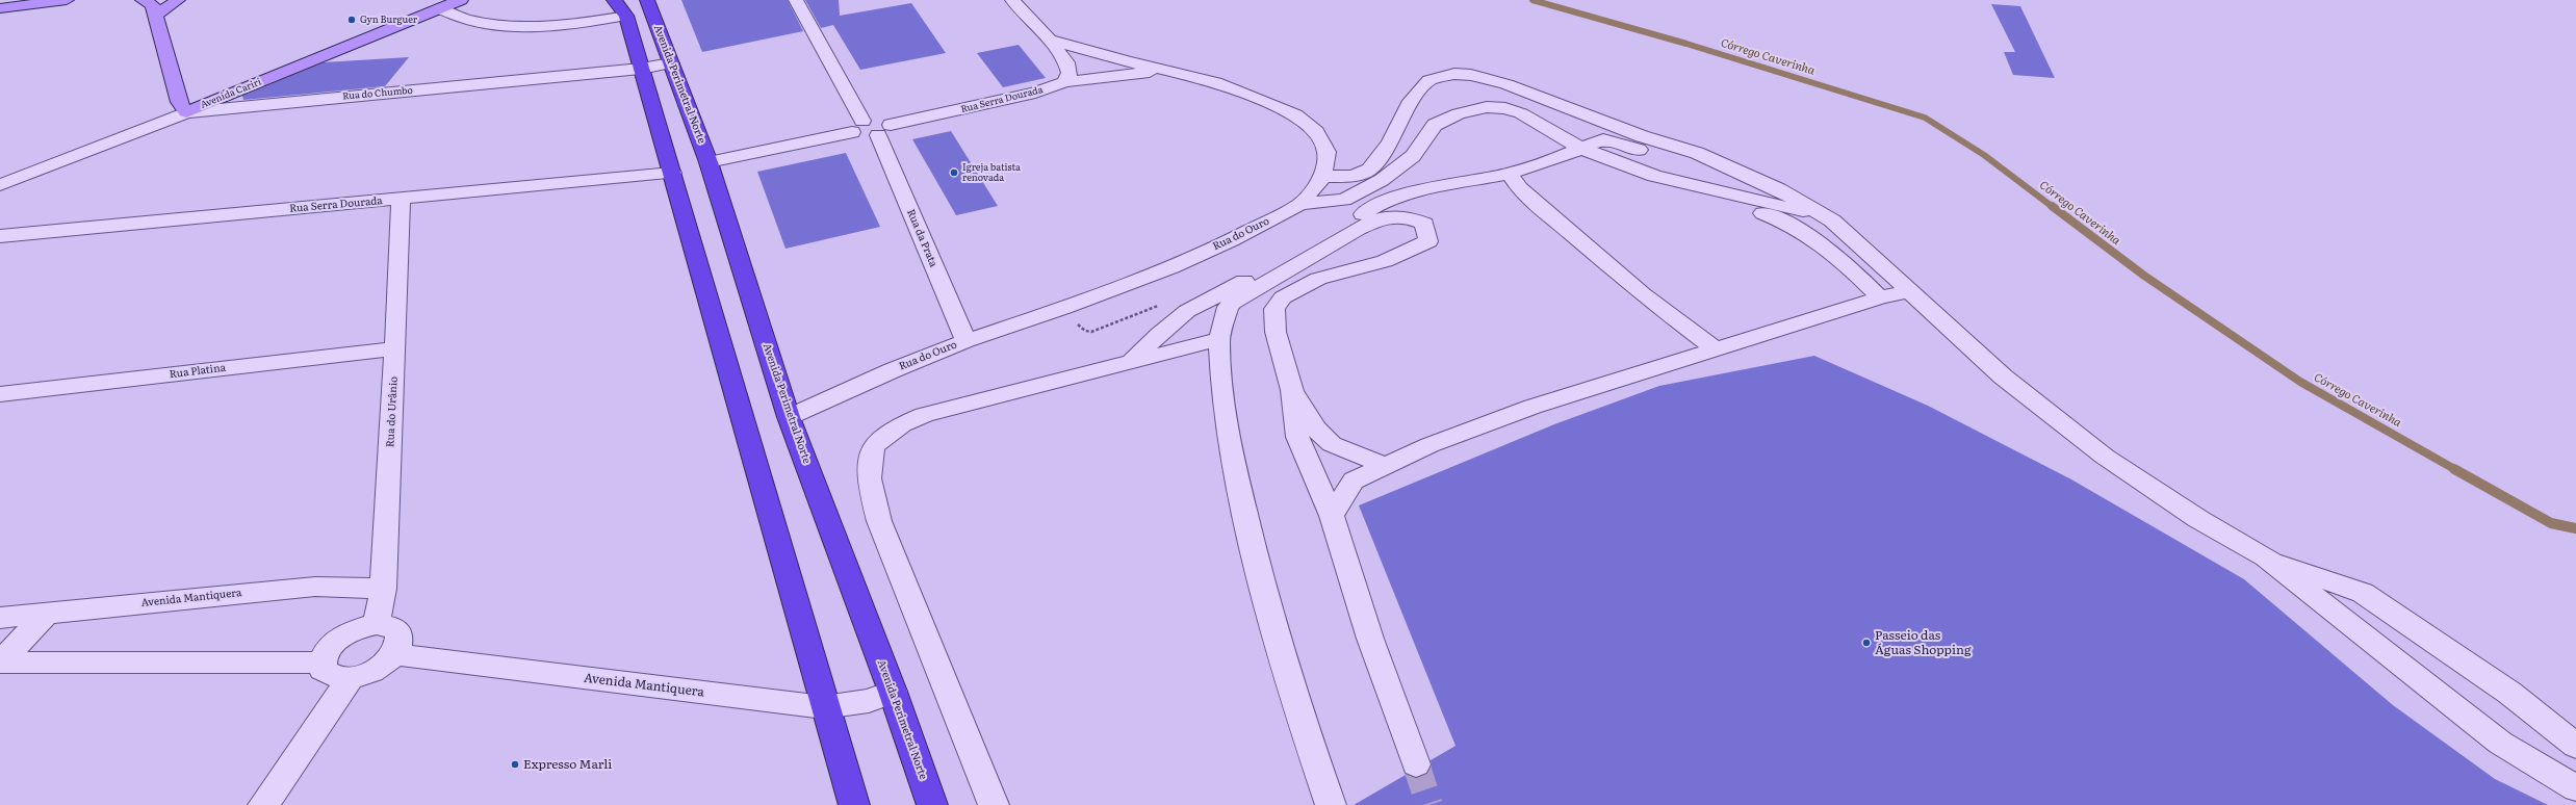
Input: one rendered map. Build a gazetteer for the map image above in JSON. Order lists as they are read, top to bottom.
{
  "streets": {
    "highway": ["Avenida Perimetral Norte"],
    "main road": ["Avenida Cariri"],
    "street": [
      "Rua do Chumbo",
      "Rua Serra Dourada",
      "Rua do Ouro",
      "Rua da Prata",
      "Rua Platina",
      "Rua do Urânio",
      "Avenida Mantiquera"
    ]
  },
  "crossings": [
    ["Avenida Perimetral Norte", "Rua do Chumbo"],
    ["Avenida Perimetral Norte", "Rua do Ouro"],
    ["Avenida Perimetral Norte", "Avenida Mantiquera"],
    ["Avenida Cariri", "Rua do Chumbo"],
    ["Rua Serra Dourada", "Rua da Prata"],
    ["Rua Serra Dourada", "Rua do Urânio"],
    ["Rua do Ouro", "Rua da Prata"],
    ["Rua Platina", "Rua do Urânio"],
    ["Rua do Urânio", "Avenida Mantiquera"]
  ],
  "water": ["Córrego Caverinha"],
  "places": [
    "Gyn Burguer",
    "Igreja batista renovada",
    "Passeio das Águas Shopping",
    "Expresso Marli"
  ]
}
